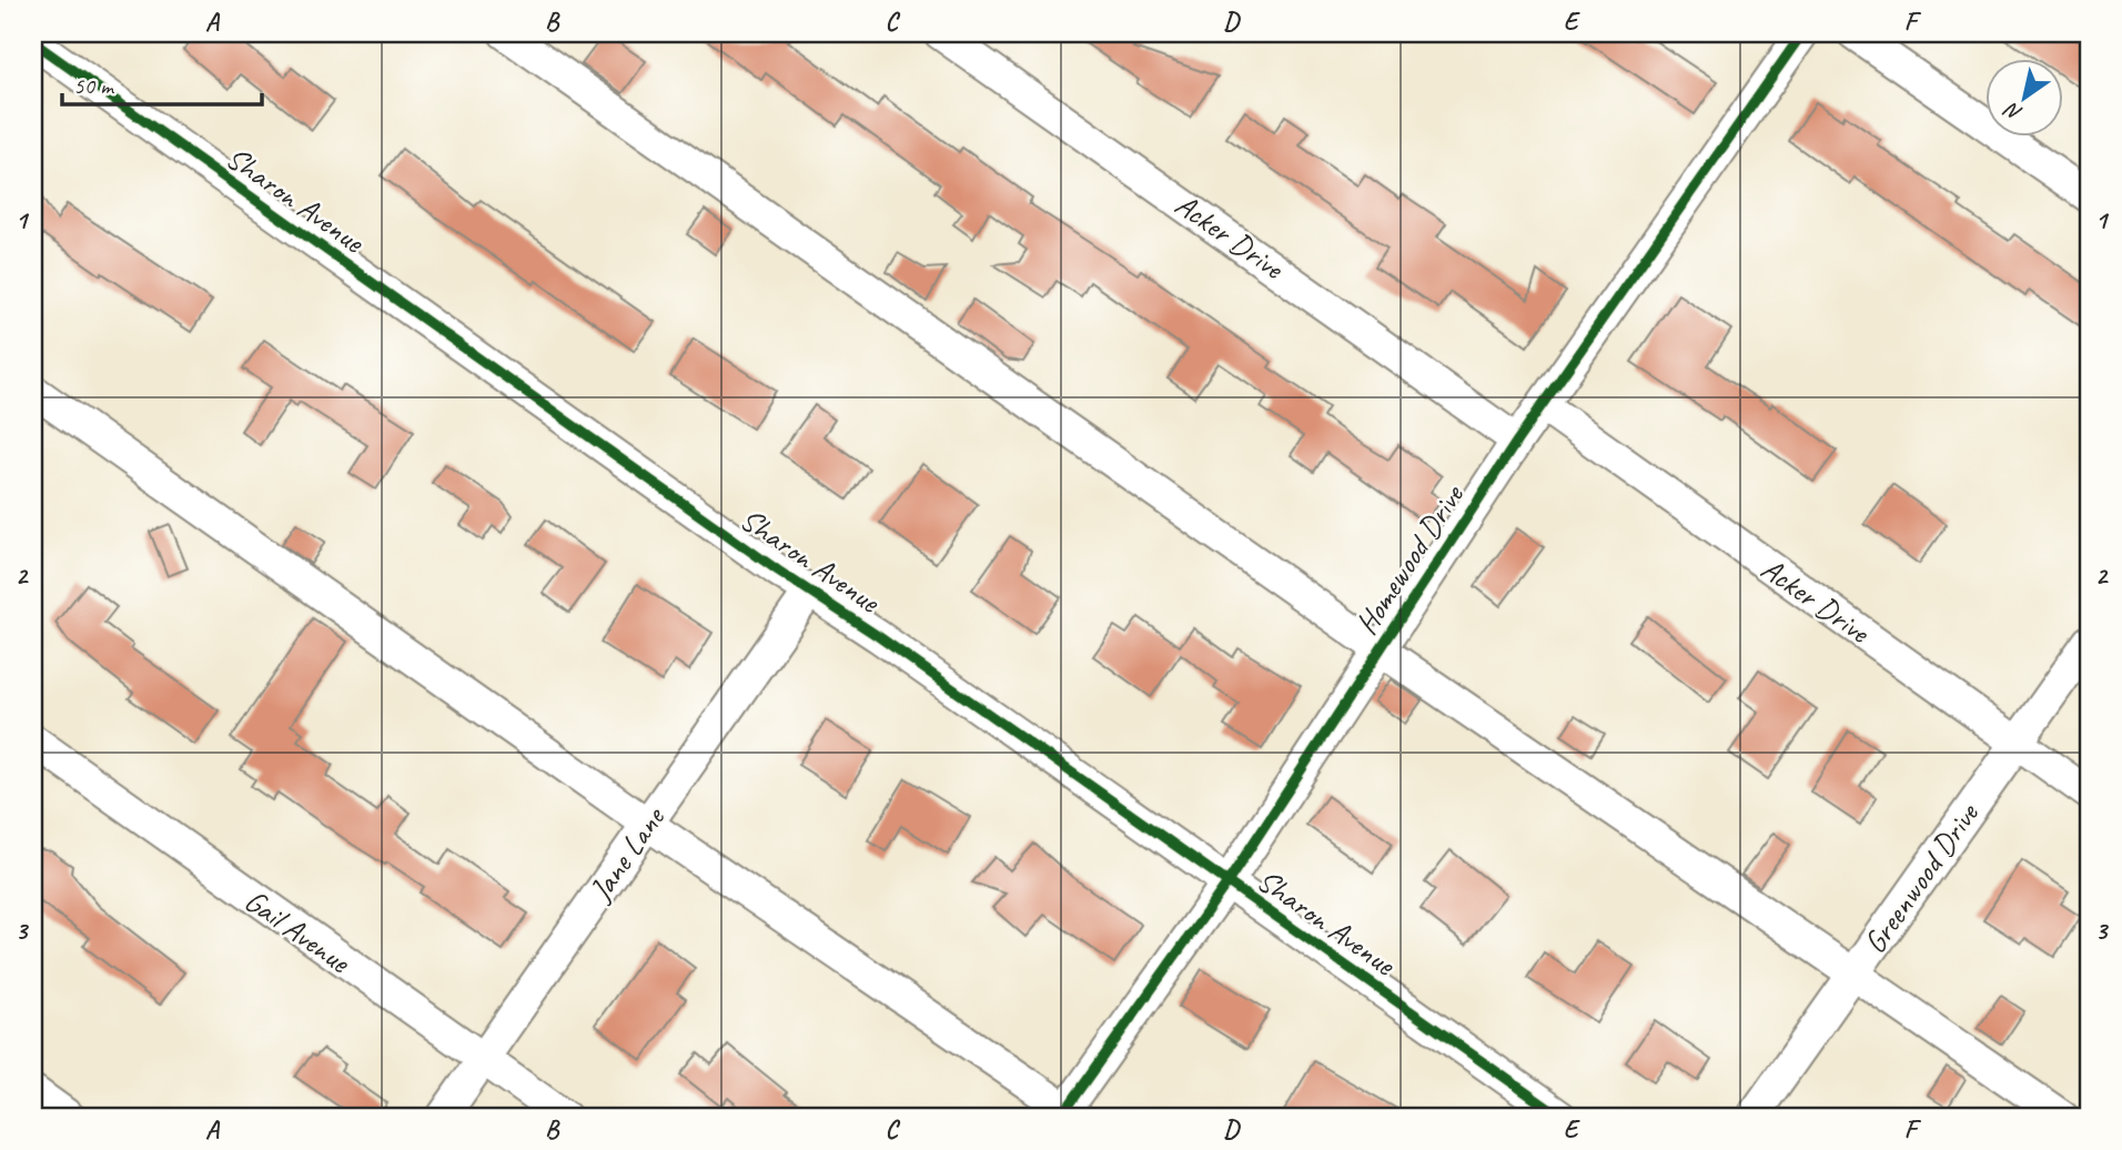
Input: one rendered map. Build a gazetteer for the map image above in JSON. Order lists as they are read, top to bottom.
{
  "streets": {
    "street": [
      "Sharon Avenue",
      "Acker Drive",
      "Homewood Drive",
      "Jane Lane",
      "Greenwood Drive",
      "Gail Avenue"
    ]
  },
  "crossings": [
    ["Sharon Avenue", "Homewood Drive"],
    ["Sharon Avenue", "Jane Lane"],
    ["Acker Drive", "Homewood Drive"],
    ["Acker Drive", "Greenwood Drive"],
    ["Jane Lane", "Gail Avenue"]
  ],
  "scale_bar": "50 m",
  "north": "bottom left",
  "grid": {
    "columns": [
      "A",
      "B",
      "C",
      "D",
      "E",
      "F"
    ],
    "rows": ["1", "2", "3"]
  }
}
